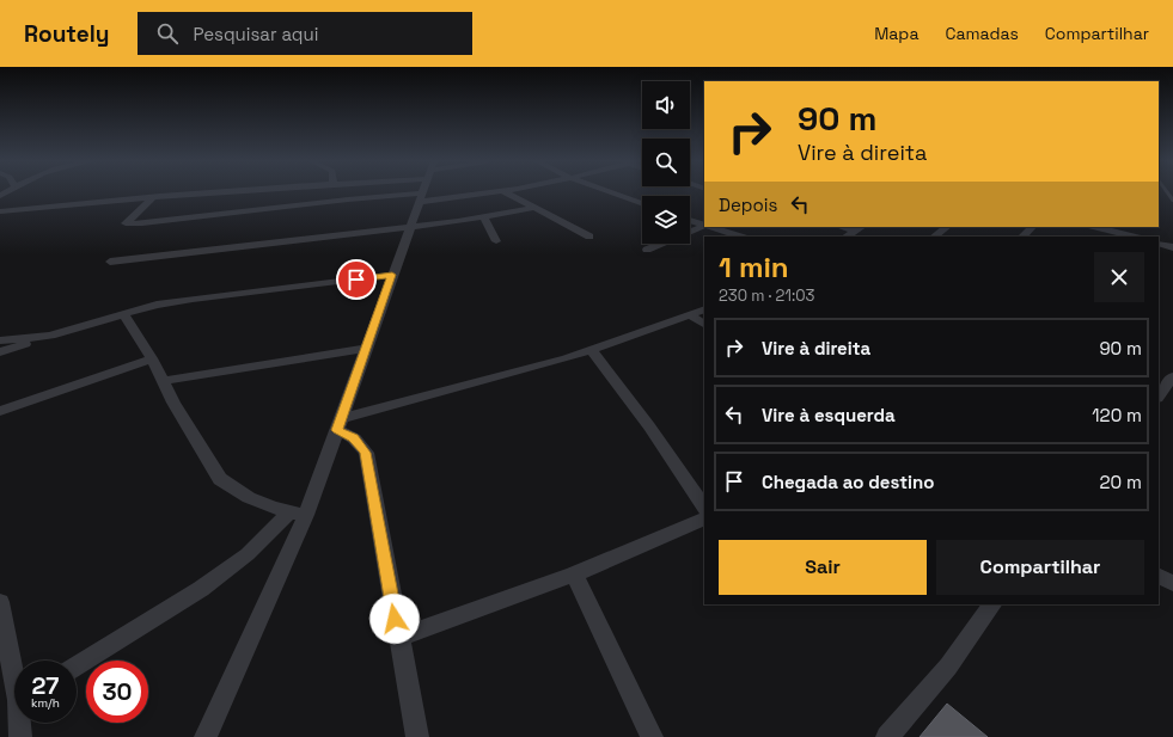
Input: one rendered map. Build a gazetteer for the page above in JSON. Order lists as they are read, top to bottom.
{
  "page": {
    "header": "Routely",
    "search": "Pesquisar aqui",
    "nav": ["Mapa", "Camadas", "Compartilhar"],
    "turn": ["90 m", "Vire à direita"],
    "then": "Depois",
    "heading": ["1 min", "230 m · 21:03"],
    "list": [
      {
        "name": "Vire à direita",
        "value": "90 m"
      },
      {
        "name": "Vire à esquerda",
        "value": "120 m"
      },
      {
        "name": "Chegada ao destino",
        "value": "20 m"
      }
    ],
    "buttons": ["Sair", "Compartilhar"],
    "speed": "27 km/h",
    "limit": "30"
  }
}
